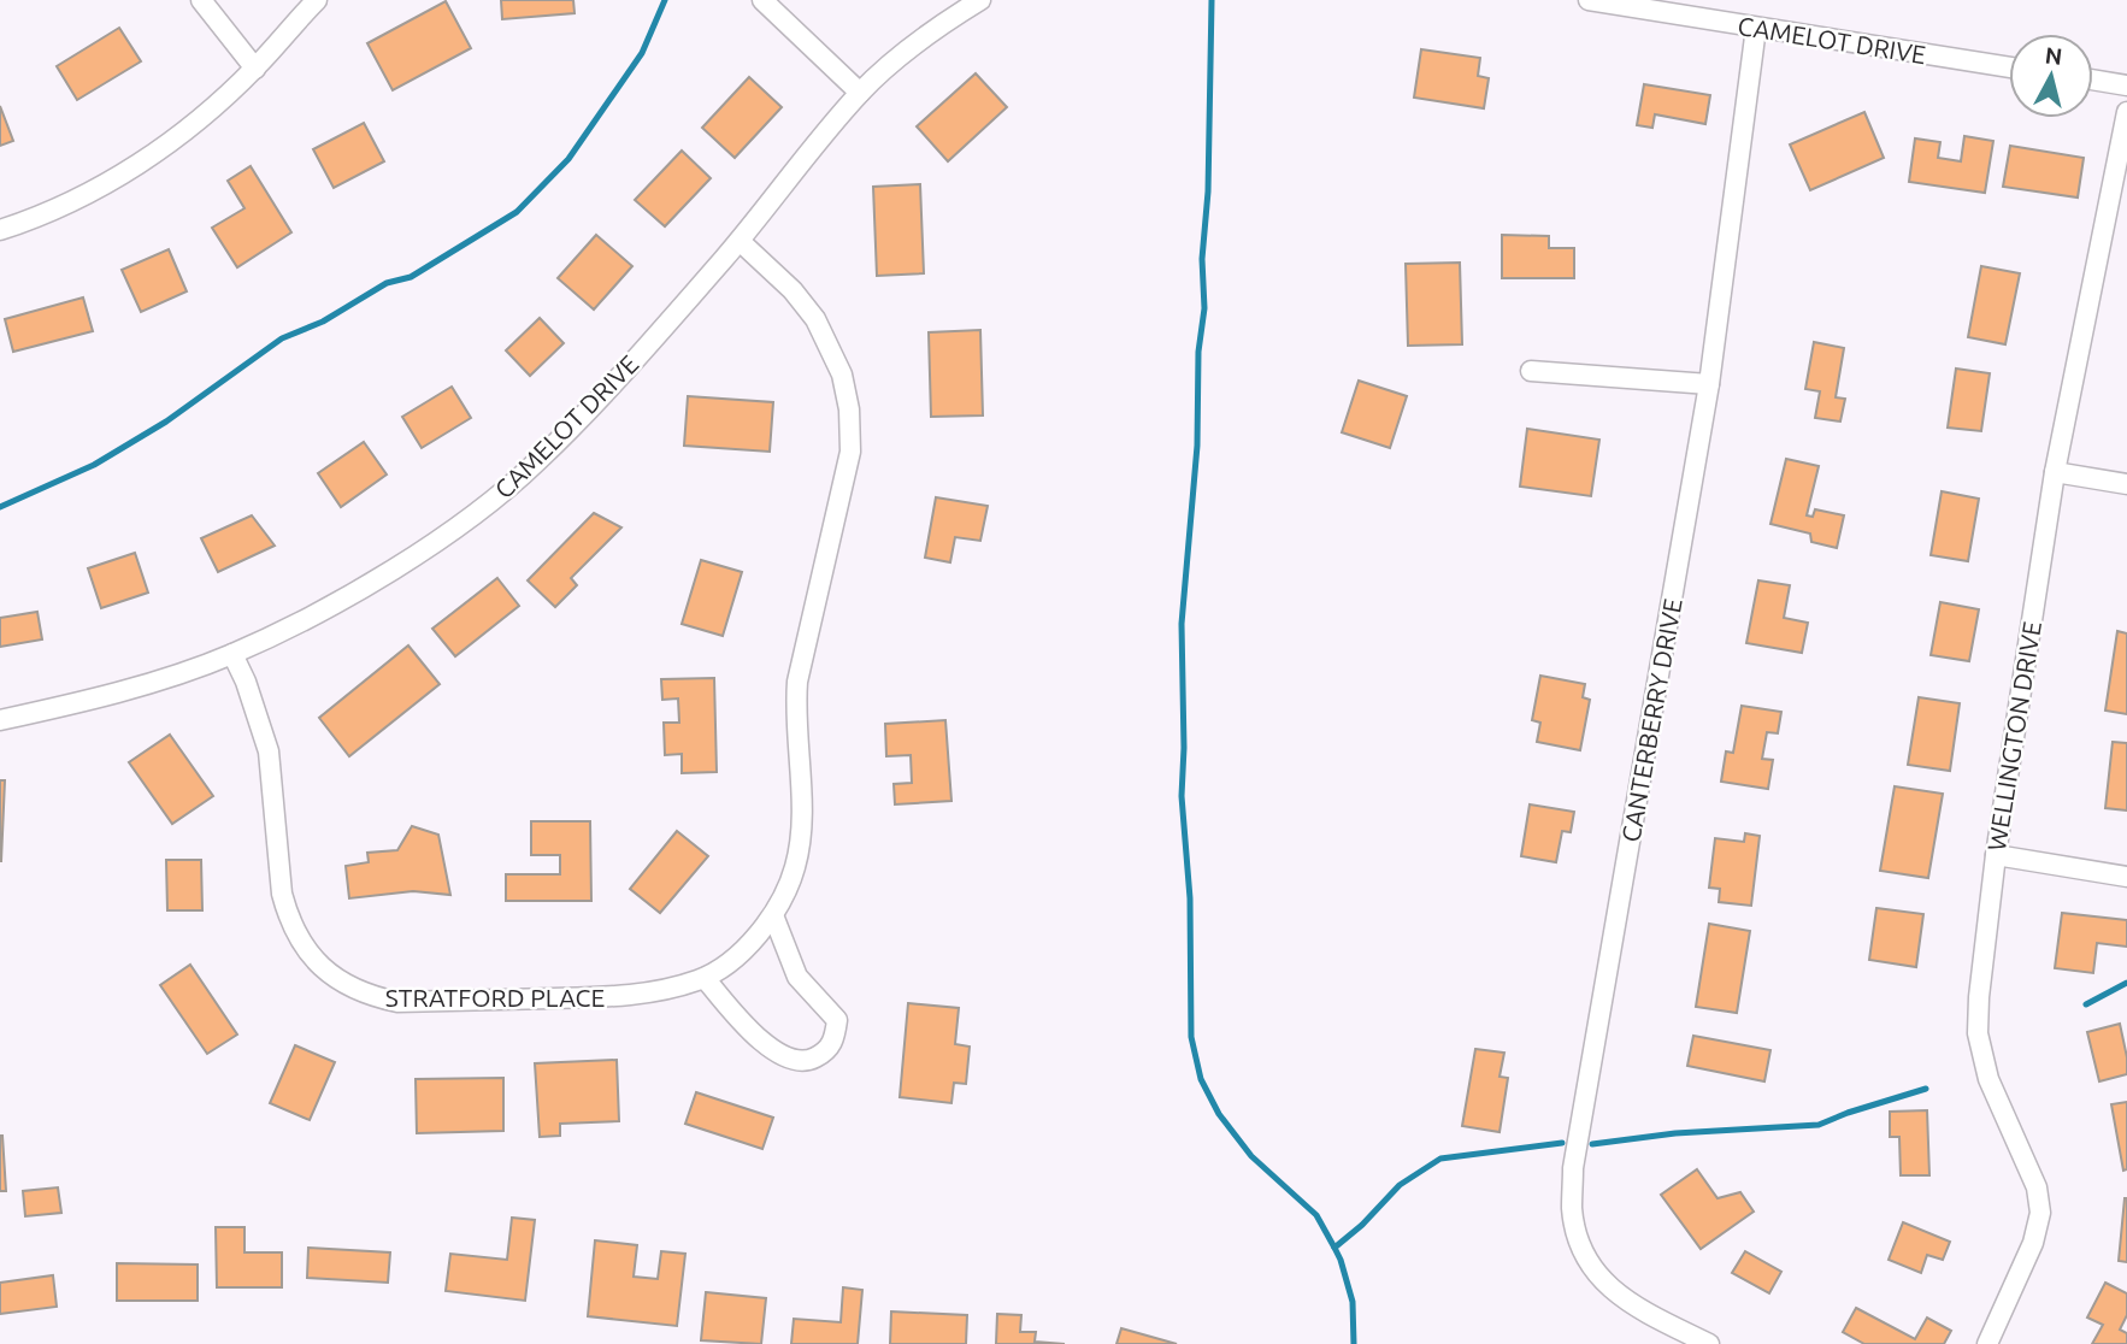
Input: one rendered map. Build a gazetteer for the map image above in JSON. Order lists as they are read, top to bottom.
{
  "streets": {
    "street": [
      "CAMELOT DRIVE",
      "CANTERBERRY DRIVE",
      "WELLINGTON DRIVE",
      "STRATFORD PLACE"
    ]
  },
  "crossings": [
    ["CAMELOT DRIVE", "CANTERBERRY DRIVE"],
    ["CAMELOT DRIVE", "STRATFORD PLACE"]
  ],
  "north": "top"
}
